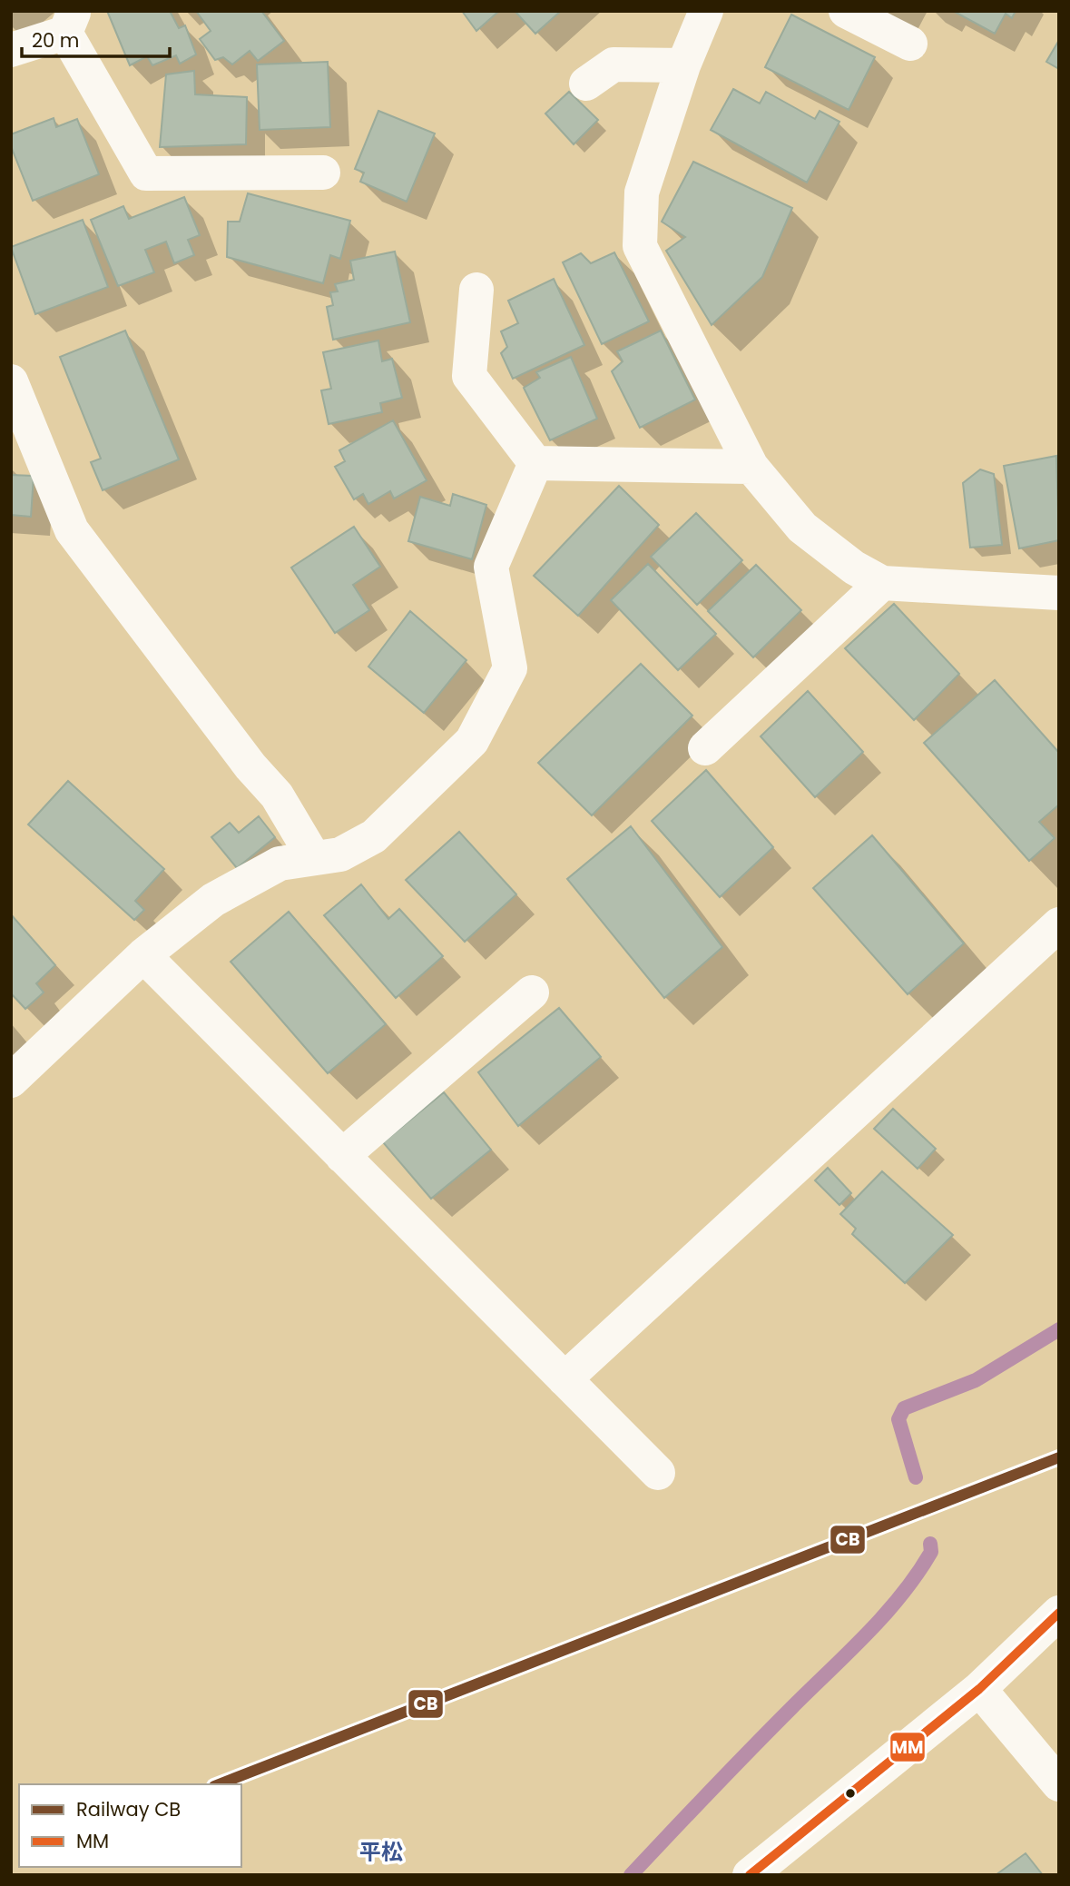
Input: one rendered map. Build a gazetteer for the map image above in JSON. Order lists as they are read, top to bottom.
{
  "districts": ["平松"],
  "lines": ["rail line CB", "transit line MM"],
  "legend": ["Railway CB", "MM"],
  "scale_bar": "20 m"
}
